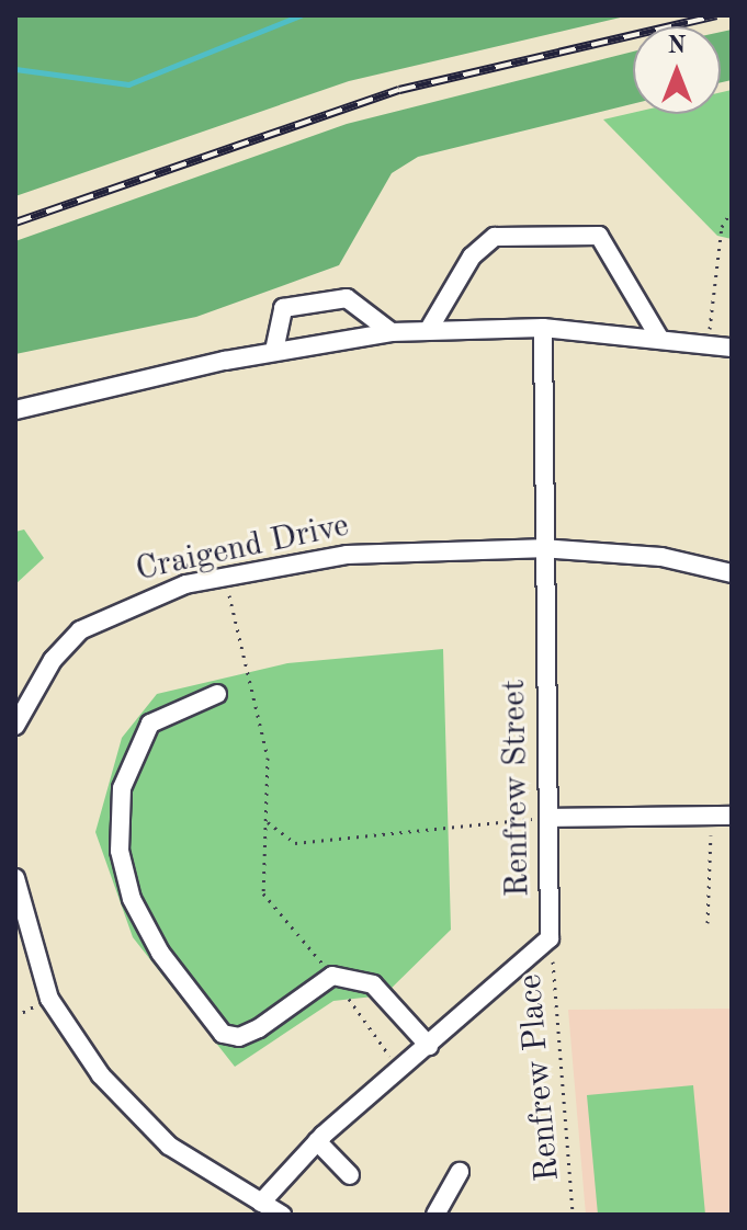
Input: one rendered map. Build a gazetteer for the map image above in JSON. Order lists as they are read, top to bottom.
{
  "streets": {
    "street": ["Craigend Drive", "Renfrew Street"],
    "path": ["Renfrew Place"]
  },
  "crossings": [
    ["Craigend Drive", "Renfrew Street"],
    ["Renfrew Street", "Renfrew Place"]
  ],
  "north": "top"
}
